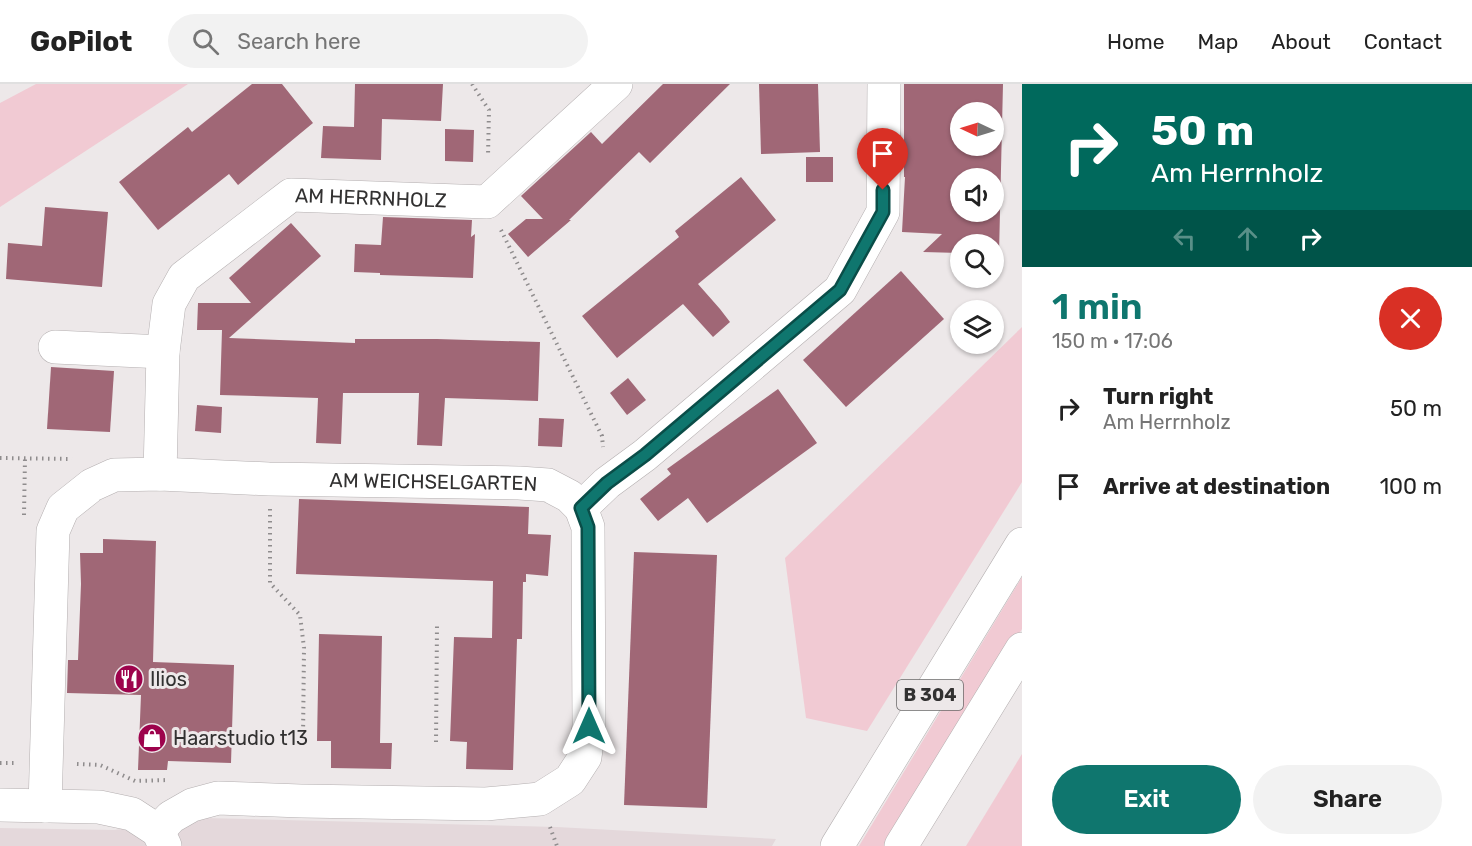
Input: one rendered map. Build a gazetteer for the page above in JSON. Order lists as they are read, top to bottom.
{
  "streets": {
    "street": ["AM HERRNHOLZ", "AM WEICHSELGARTEN", "B 304"]
  },
  "crossings": [
    ["AM HERRNHOLZ", "AM WEICHSELGARTEN"]
  ],
  "places": {
    "restaurant": ["Ilios"],
    "shop": ["Haarstudio t13"]
  },
  "north": "left",
  "page": {
    "header": "GoPilot",
    "search": "Search here",
    "nav": [
      "Home",
      "Map",
      "About",
      "Contact"
    ],
    "turn": ["50 m", "Am Herrnholz"],
    "heading": ["1 min", "150 m · 17:06"],
    "list": [
      {
        "name": "Turn right",
        "note": "Am Herrnholz",
        "value": "50 m"
      },
      {
        "name": "Arrive at destination",
        "value": "100 m"
      }
    ],
    "buttons": ["Exit", "Share"]
  }
}
